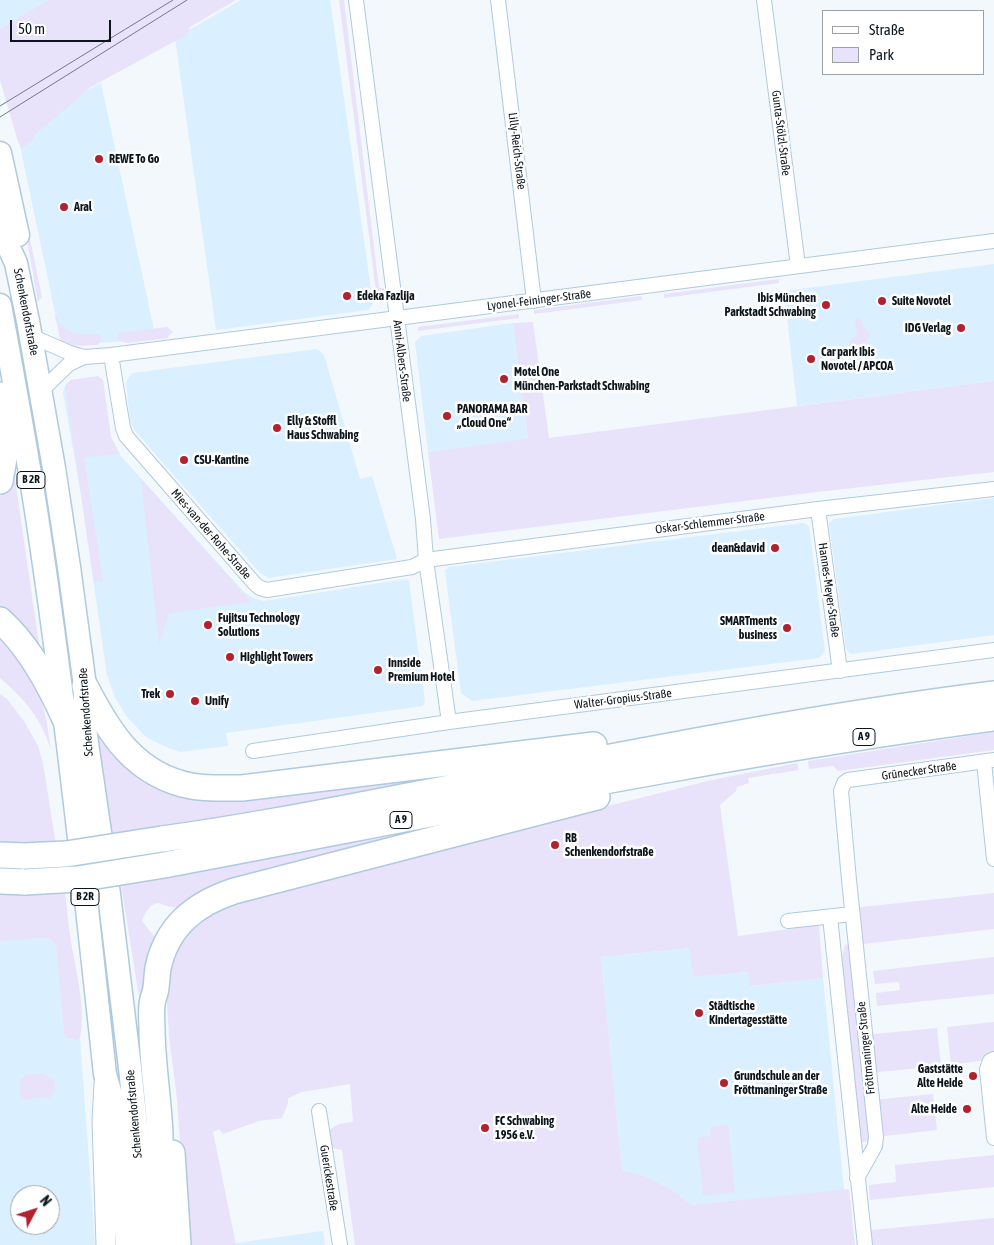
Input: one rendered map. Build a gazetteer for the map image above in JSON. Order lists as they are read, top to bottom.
{
  "streets": {
    "highway": ["Schenkendorfstraße", "B 2R", "A 9"],
    "street": [
      "Gunta-Stölzl-Straße",
      "Lilly-Reich-Straße",
      "Lyonel-Feininger-Straße",
      "Anni-Albers-Straße",
      "Oskar-Schlemmer-Straße",
      "Mies-van-der-Rohe-Straße",
      "Hannes-Meyer-Straße",
      "Walter-Gropius-Straße",
      "Grünecker Straße",
      "Fröttmaninger Straße",
      "Guerickestraße"
    ]
  },
  "crossings": [
    ["Gunta-Stölzl-Straße", "Lyonel-Feininger-Straße"],
    ["Lilly-Reich-Straße", "Lyonel-Feininger-Straße"],
    ["Lyonel-Feininger-Straße", "Schenkendorfstraße"],
    ["Lyonel-Feininger-Straße", "Anni-Albers-Straße"],
    ["Lyonel-Feininger-Straße", "Mies-van-der-Rohe-Straße"],
    ["Schenkendorfstraße", "A 9"],
    ["Anni-Albers-Straße", "Oskar-Schlemmer-Straße"],
    ["Anni-Albers-Straße", "Mies-van-der-Rohe-Straße"],
    ["Anni-Albers-Straße", "Walter-Gropius-Straße"],
    ["Oskar-Schlemmer-Straße", "Mies-van-der-Rohe-Straße"],
    ["Oskar-Schlemmer-Straße", "Hannes-Meyer-Straße"],
    ["Hannes-Meyer-Straße", "Walter-Gropius-Straße"],
    ["Grünecker Straße", "Fröttmaninger Straße"]
  ],
  "places": [
    "REWE To Go",
    "Aral",
    "Edeka Fazlija",
    "Suite Novotel",
    "Ibis München Parkstadt Schwabing",
    "IDG Verlag",
    "Car park Ibis Novotel / APCOA",
    "Motel One München-Parkstadt Schwabing",
    "PANORAMA BAR „Cloud One“",
    "Elly & Stoffl Haus Schwabing",
    "CSU-Kantine",
    "dean&david",
    "Fujitsu Technology Solutions",
    "SMARTments business",
    "Highlight Towers",
    "Innside Premium Hotel",
    "Trek",
    "Unify",
    "RB Schenkendorfstraße",
    "Städtische Kindertagesstätte",
    "Gaststätte Alte Heide",
    "Grundschule an der Fröttmaninger Straße",
    "Alte Heide",
    "FC Schwabing 1956 e.V."
  ],
  "legend": ["Straße", "Park"],
  "scale_bar": "50 m",
  "north": "top right"
}
